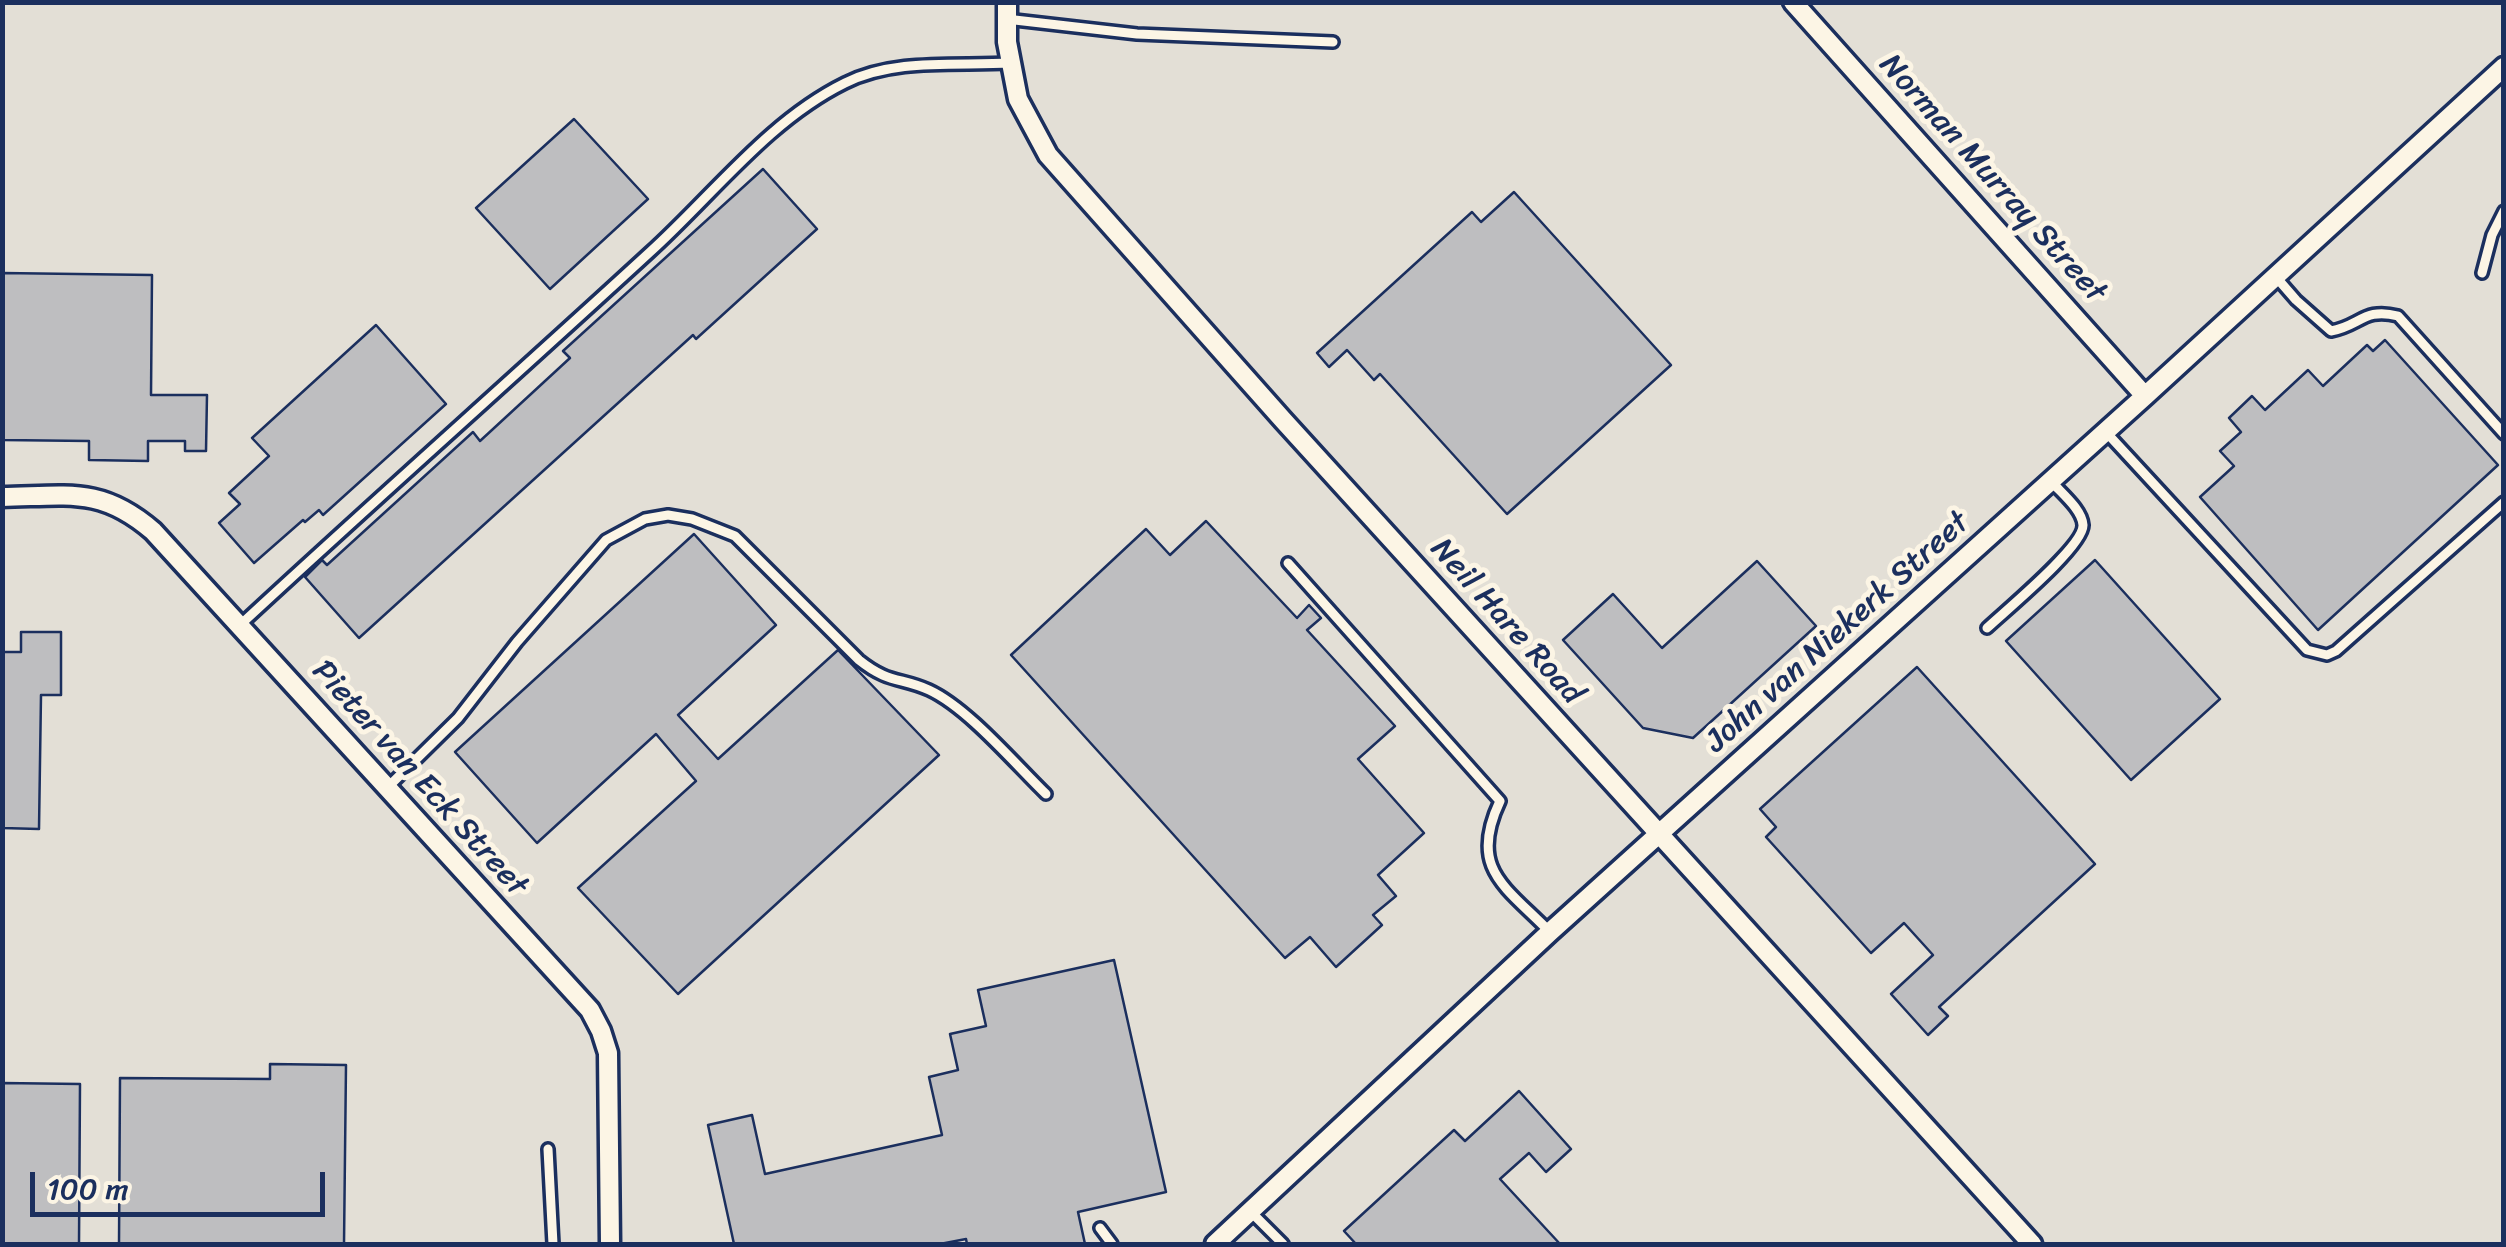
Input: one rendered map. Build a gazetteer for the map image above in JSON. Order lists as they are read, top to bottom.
{
  "streets": {
    "street": [
      "Norman Murray Street",
      "Neil Hare Road",
      "John van Niekerk Street",
      "Pieter van Eck Street"
    ]
  },
  "crossings": [
    ["Norman Murray Street", "John van Niekerk Street"],
    ["Neil Hare Road", "John van Niekerk Street"]
  ],
  "scale_bar": "100 m"
}
